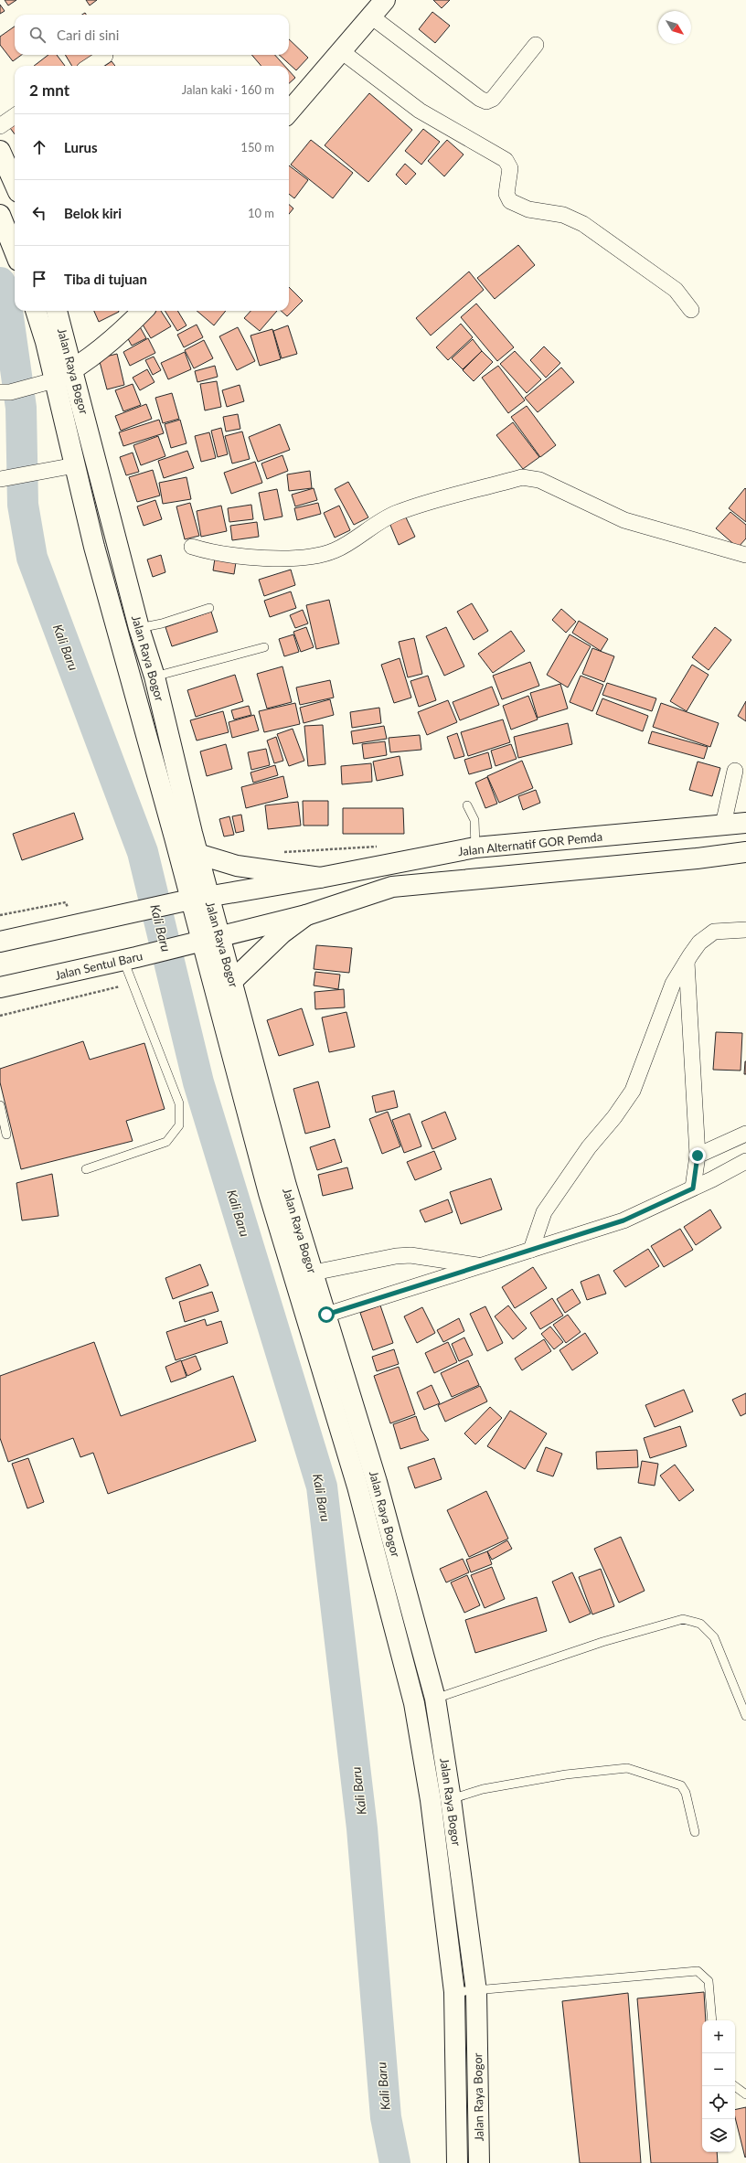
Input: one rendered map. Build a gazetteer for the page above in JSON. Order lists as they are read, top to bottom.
{
  "streets": {
    "main road": ["Jalan Raya Bogor", "Jalan Alternatif GOR Pemda", "Jalan Sentul Baru"]
  },
  "crossings": [
    ["Jalan Raya Bogor", "Jalan Alternatif GOR Pemda"],
    ["Jalan Raya Bogor", "Jalan Sentul Baru"]
  ],
  "water": ["Kali Baru"],
  "north": "bottom right",
  "page": {
    "search": "Cari di sini",
    "heading": ["2 mnt", "Jalan kaki · 160 m"],
    "list": [
      ["Lurus", "150 m"],
      ["Belok kiri", "10 m"],
      "Tiba di tujuan"
    ],
    "map_buttons": ["+", "−"]
  }
}
